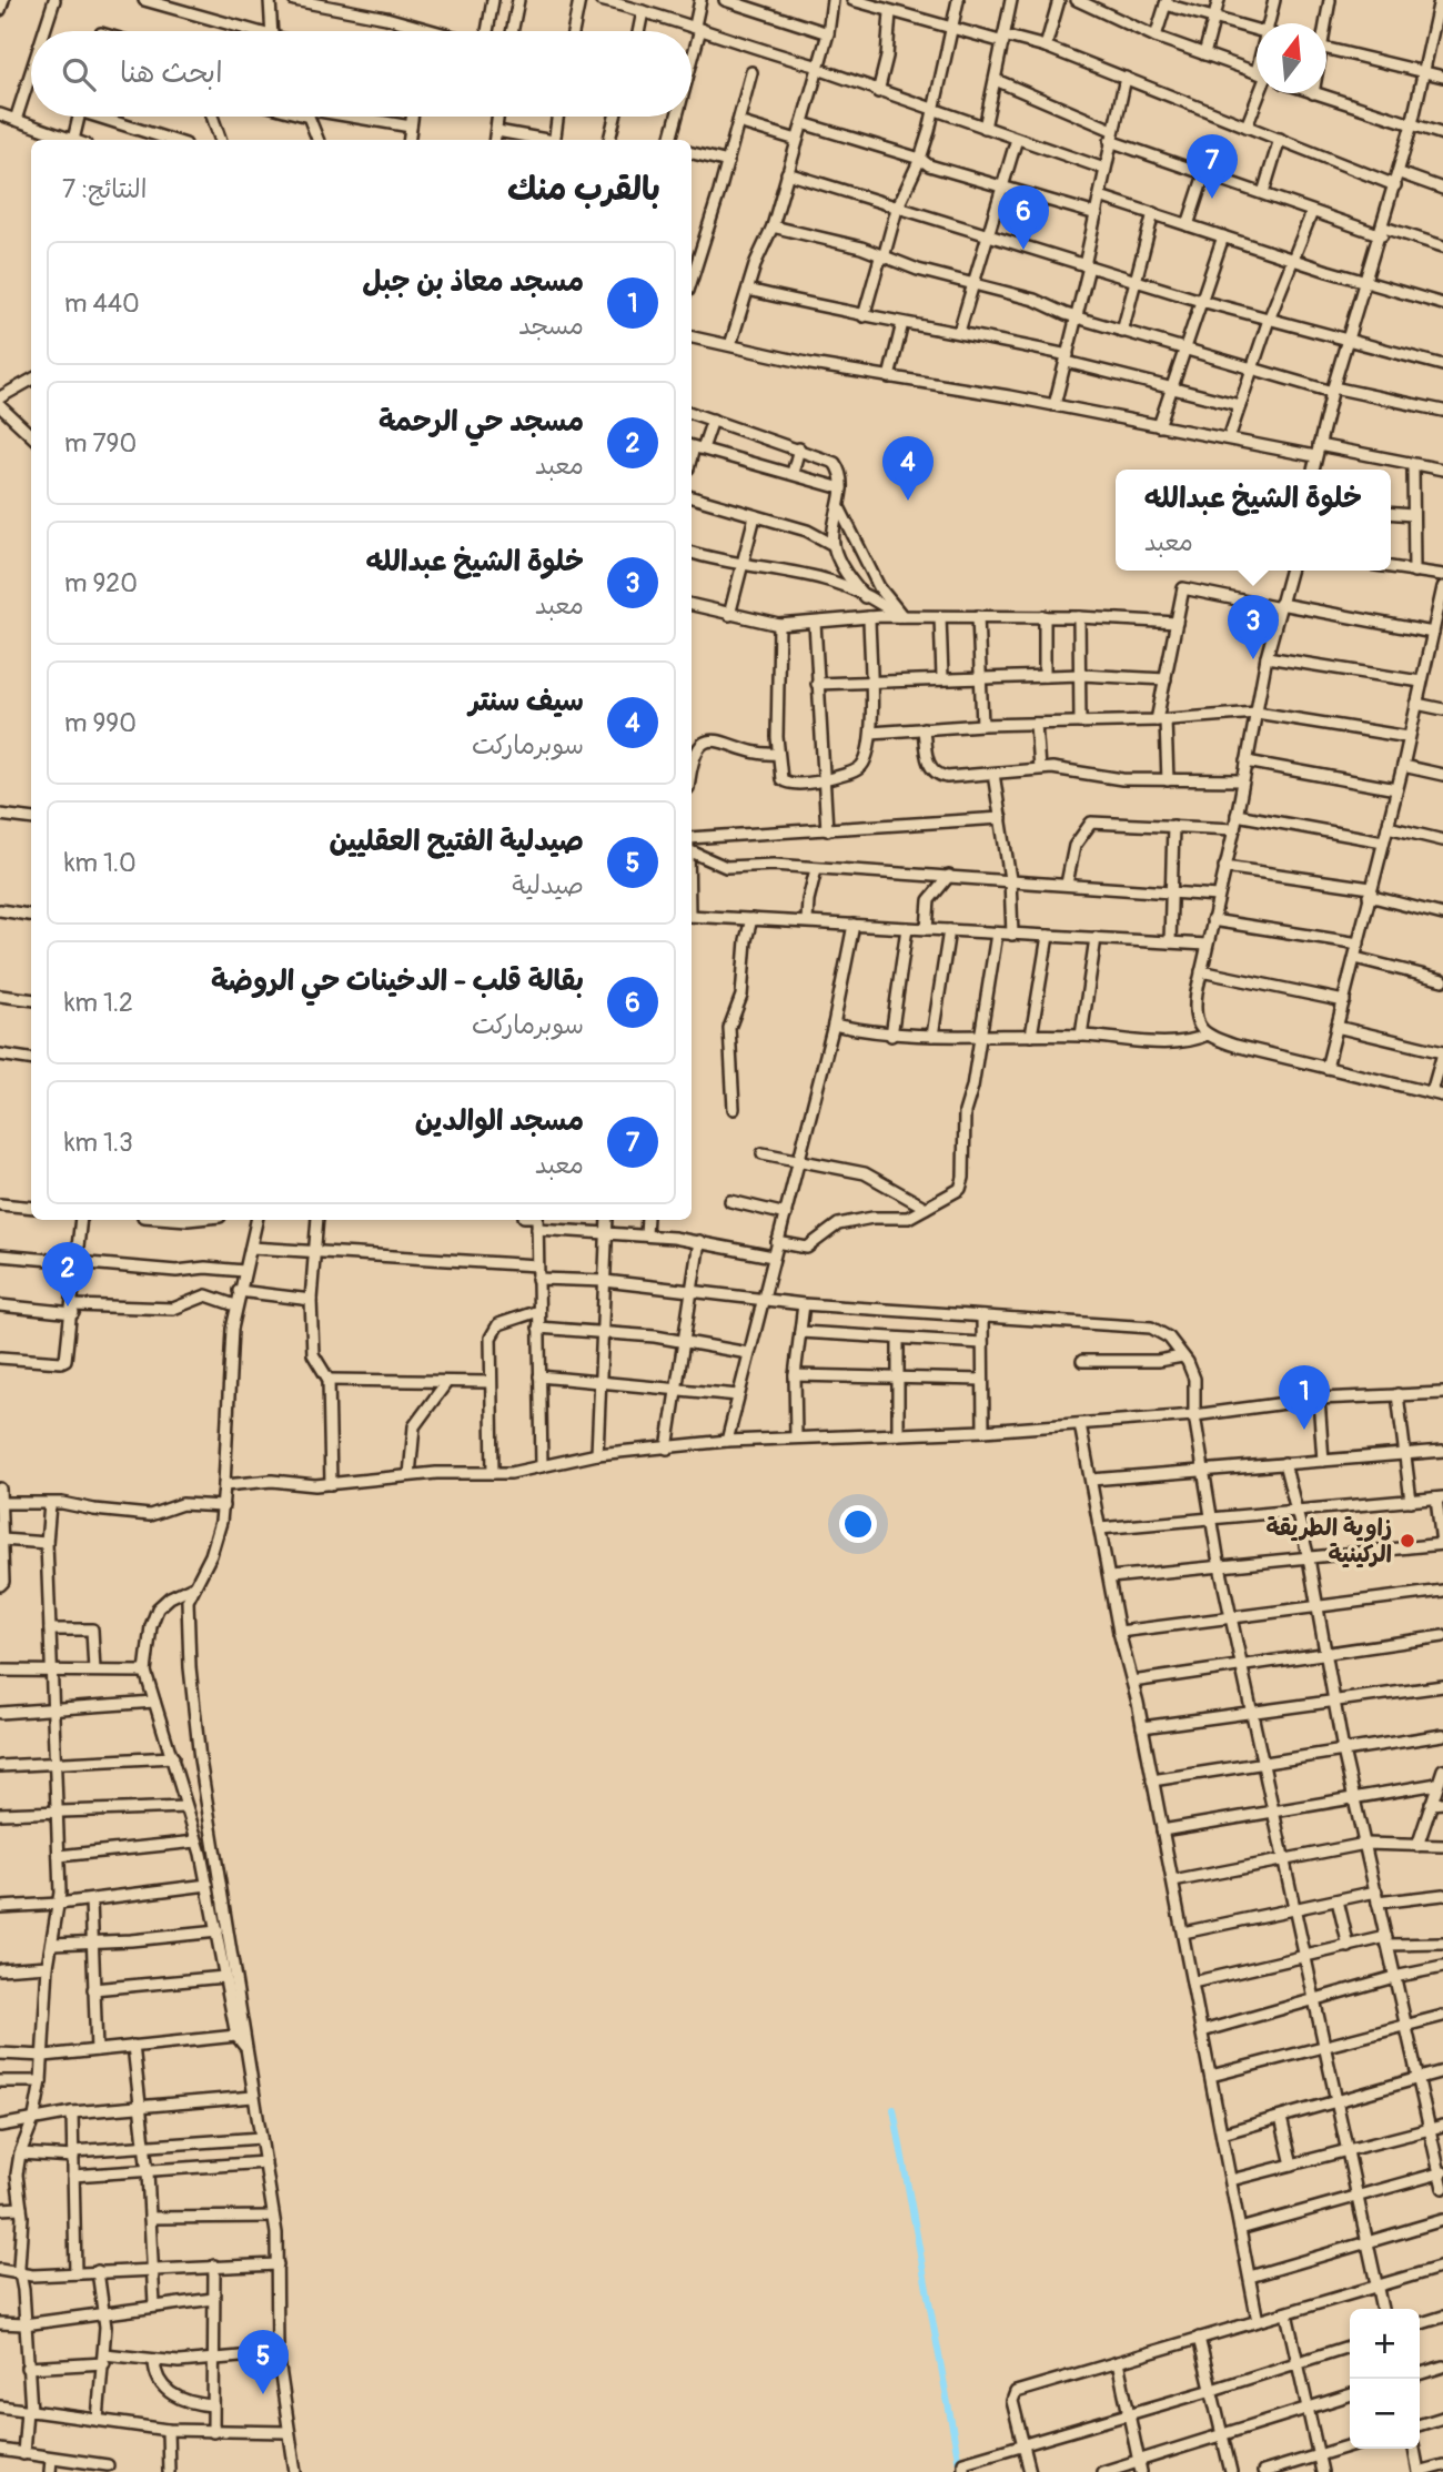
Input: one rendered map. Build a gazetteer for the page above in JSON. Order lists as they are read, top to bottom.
{
  "places": ["زاوية الطريقة الركينية"],
  "north": "top",
  "page": {
    "search": "ابحث هنا",
    "pins": [
      "7",
      "6",
      "4",
      "3",
      "2",
      "1",
      "5"
    ],
    "heading": ["بالقرب منك", "النتائج: 7"],
    "list": [
      {
        "mark": "1",
        "name": "مسجد معاذ بن جبل",
        "note": "مسجد",
        "value": "440 m"
      },
      {
        "mark": "2",
        "name": "مسجد حي الرحمة",
        "note": "معبد",
        "value": "790 m"
      },
      {
        "mark": "3",
        "name": "خلوة الشيخ عبدالله",
        "note": "معبد",
        "value": "920 m"
      },
      {
        "mark": "4",
        "name": "سيف سنتر",
        "note": "سوبرماركت",
        "value": "990 m"
      },
      {
        "mark": "5",
        "name": "صيدلية الفتيح العقليين",
        "note": "صيدلية",
        "value": "1.0 km"
      },
      {
        "mark": "6",
        "name": "بقالة قلب - الدخينات حي الروضة",
        "note": "سوبرماركت",
        "value": "1.2 km"
      },
      {
        "mark": "7",
        "name": "مسجد الوالدين",
        "note": "معبد",
        "value": "1.3 km"
      }
    ],
    "popup": ["خلوة الشيخ عبدالله", "معبد"],
    "map_buttons": ["+", "−"]
  }
}
